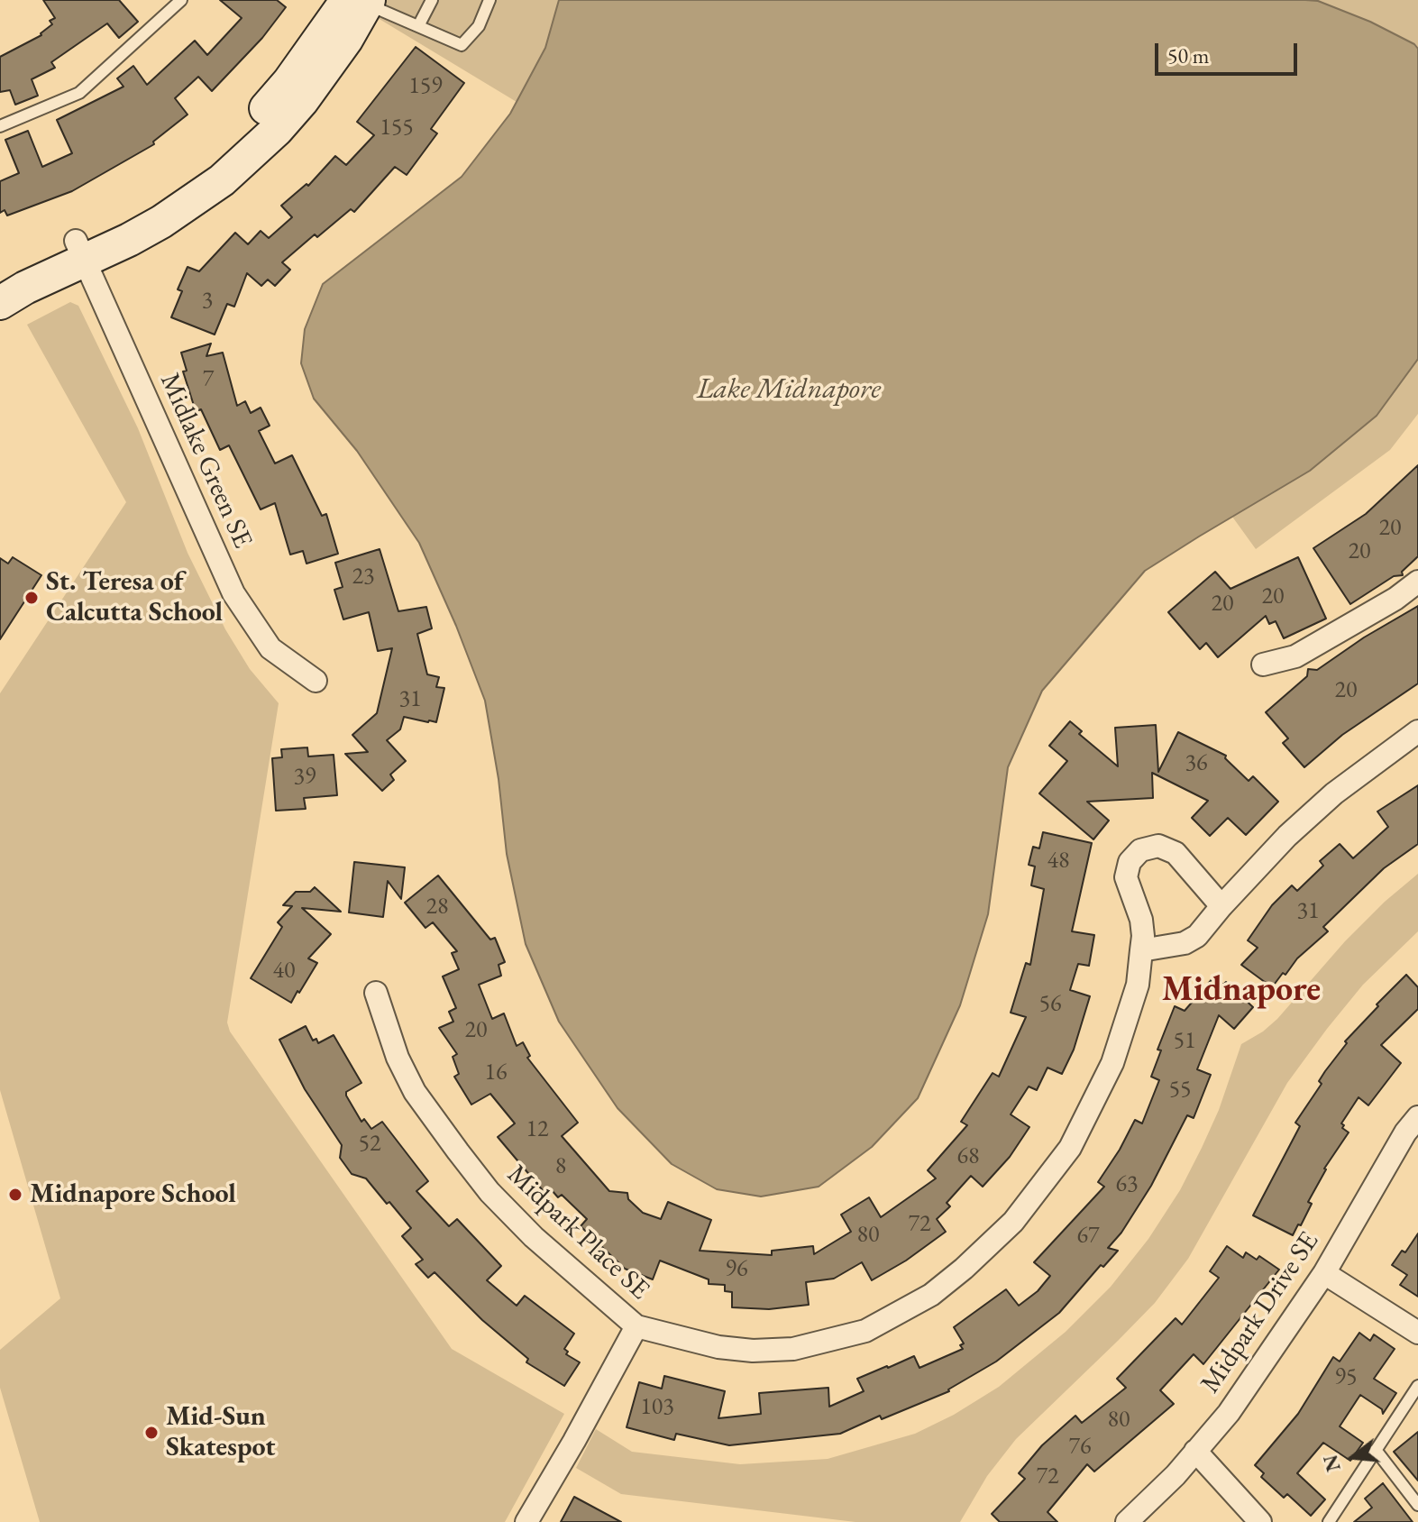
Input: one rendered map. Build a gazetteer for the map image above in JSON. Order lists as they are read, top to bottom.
{
  "streets": {
    "street": ["Midlake Green SE", "Midpark Place SE", "Midpark Drive SE"]
  },
  "districts": ["Midnapore"],
  "water": ["Lake Midnapore"],
  "places": ["St. Teresa of Calcutta School", "Midnapore School", "Mid-Sun Skatespot"],
  "house_numbers": [
    "159",
    "155",
    "3",
    "7",
    "20",
    "20",
    "23",
    "20",
    "20",
    "20",
    "31",
    "36",
    "39",
    "48",
    "28",
    "31",
    "40",
    "56",
    "20",
    "51",
    "16",
    "55",
    "12",
    "52",
    "68",
    "8",
    "63",
    "72",
    "80",
    "67",
    "96",
    "95",
    "103",
    "80",
    "76",
    "72"
  ],
  "scale_bar": "50 m",
  "north": "left"
}
